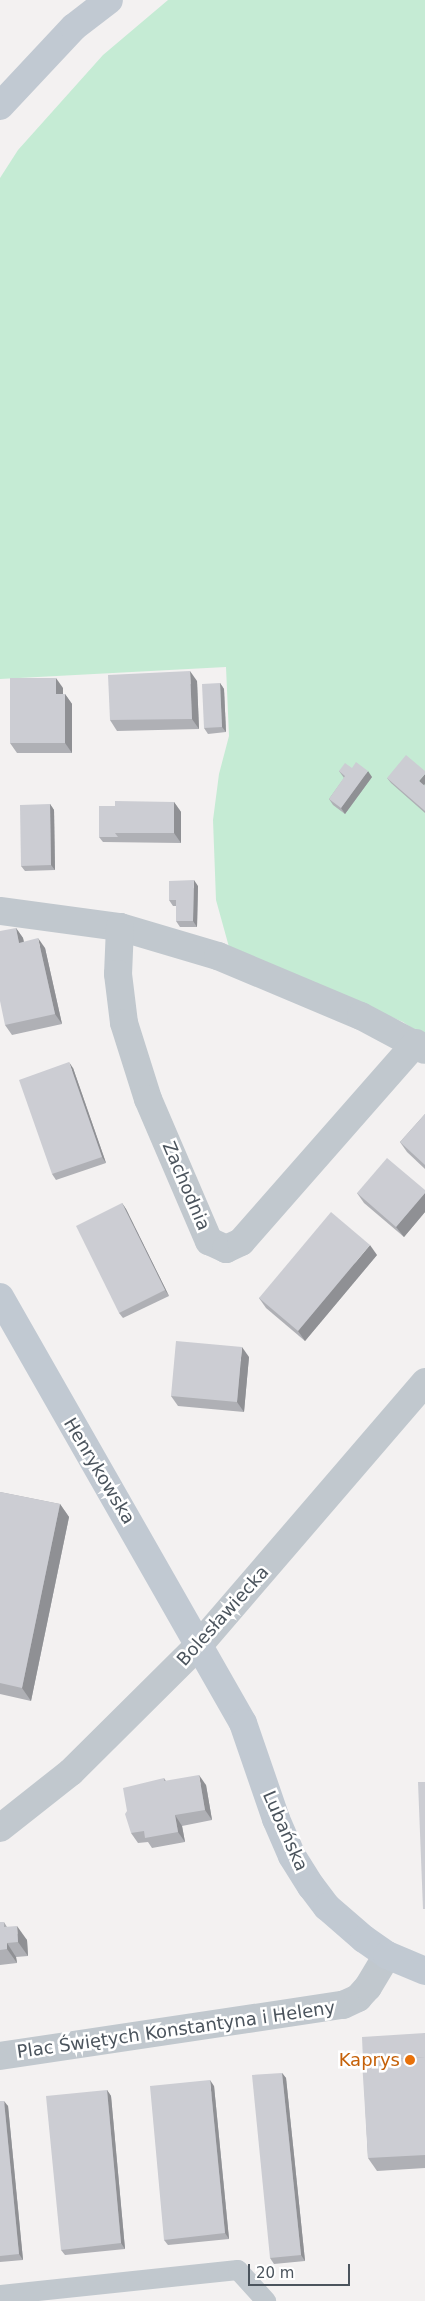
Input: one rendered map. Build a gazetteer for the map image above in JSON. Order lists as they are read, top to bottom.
{
  "streets": {
    "main road": ["Henrykowska", "Lubańska"],
    "street": ["Zachodnia", "Bolesławiecka", "Plac Świętych Konstantyna i Heleny"]
  },
  "crossings": [
    ["Henrykowska", "Bolesławiecka"],
    ["Henrykowska", "Lubańska"],
    ["Bolesławiecka", "Lubańska"],
    ["Lubańska", "Plac Świętych Konstantyna i Heleny"]
  ],
  "places": ["Kaprys"],
  "scale_bar": "20 m"
}
